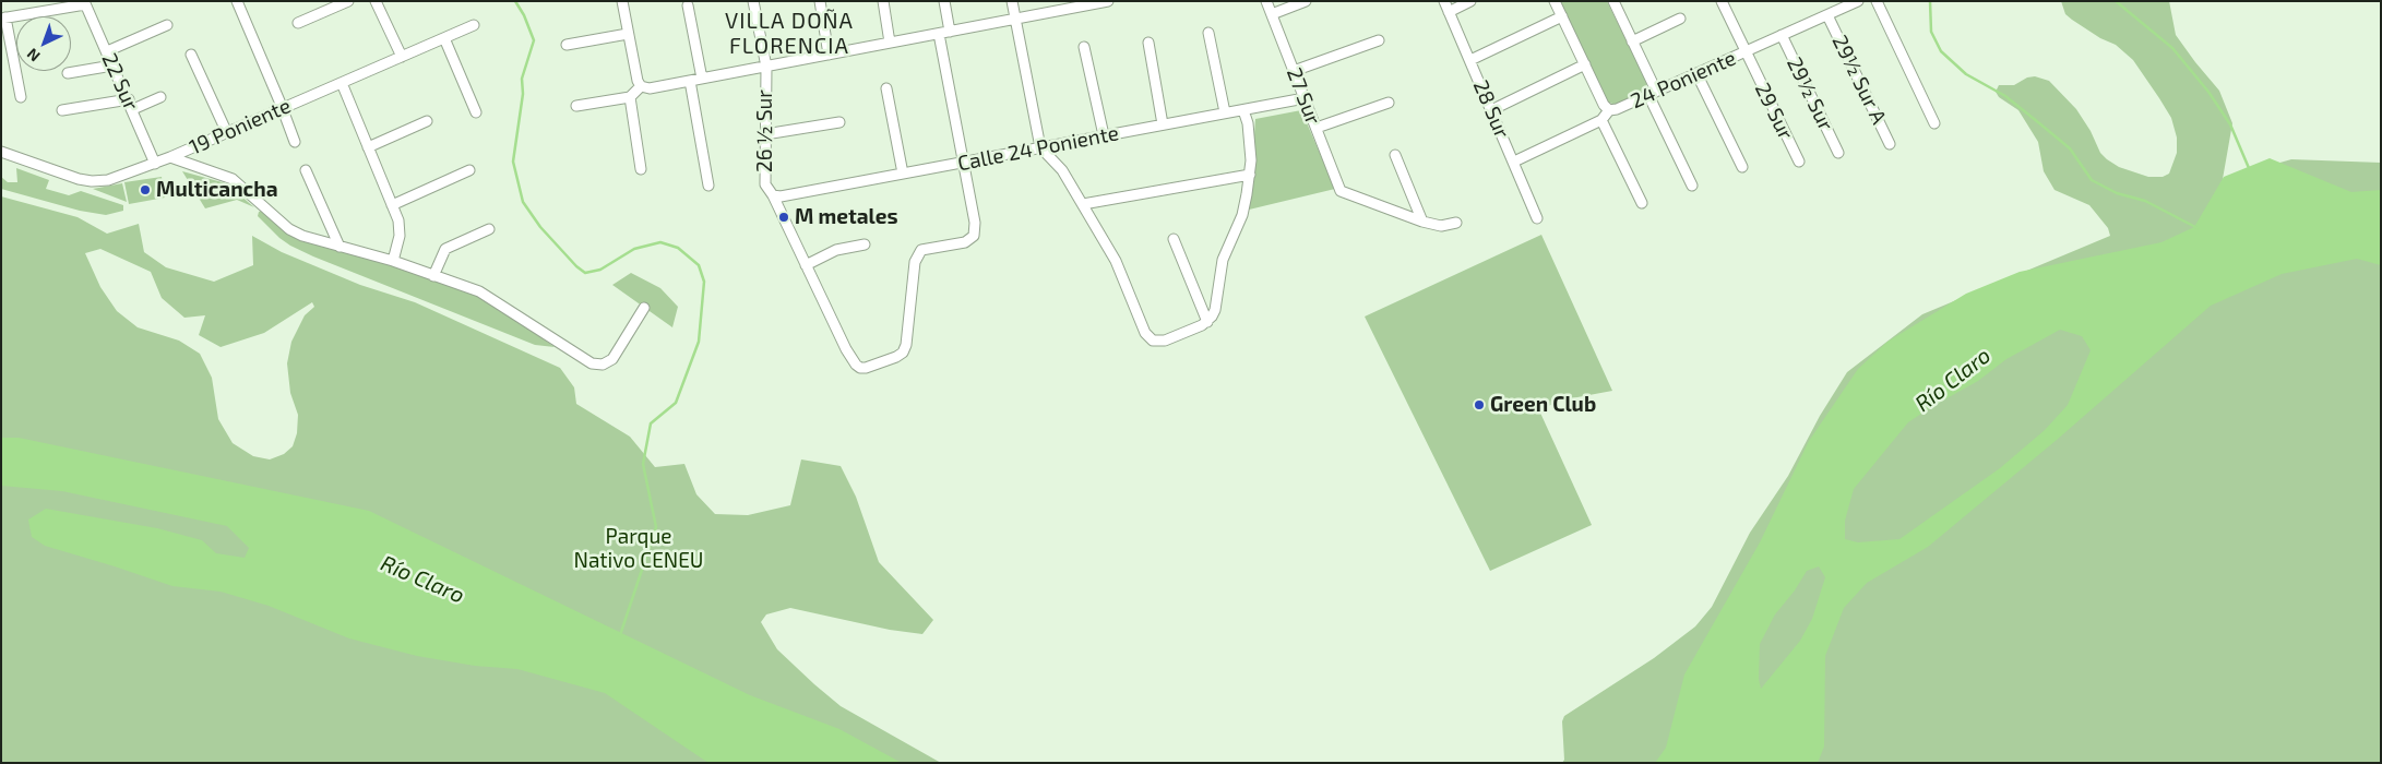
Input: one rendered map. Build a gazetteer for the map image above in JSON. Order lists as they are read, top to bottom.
{
  "streets": {
    "street": [
      "24 Poniente",
      "29½ Sur A",
      "22 Sur",
      "29½ Sur",
      "27 Sur",
      "28 Sur",
      "29 Sur",
      "19 Poniente",
      "26 ½ Sur",
      "Calle 24 Poniente"
    ]
  },
  "crossings": [
    ["24 Poniente", "29½ Sur A"],
    ["24 Poniente", "29½ Sur"],
    ["24 Poniente", "28 Sur"],
    ["24 Poniente", "29 Sur"],
    ["22 Sur", "19 Poniente"],
    ["27 Sur", "Calle 24 Poniente"],
    ["26 ½ Sur", "Calle 24 Poniente"]
  ],
  "districts": ["VILLA DOÑA FLORENCIA"],
  "water": ["Río Claro"],
  "parks": ["Parque Nativo CENEU"],
  "places": ["Multicancha", "M metales", "Green Club"],
  "north": "bottom left"
}
